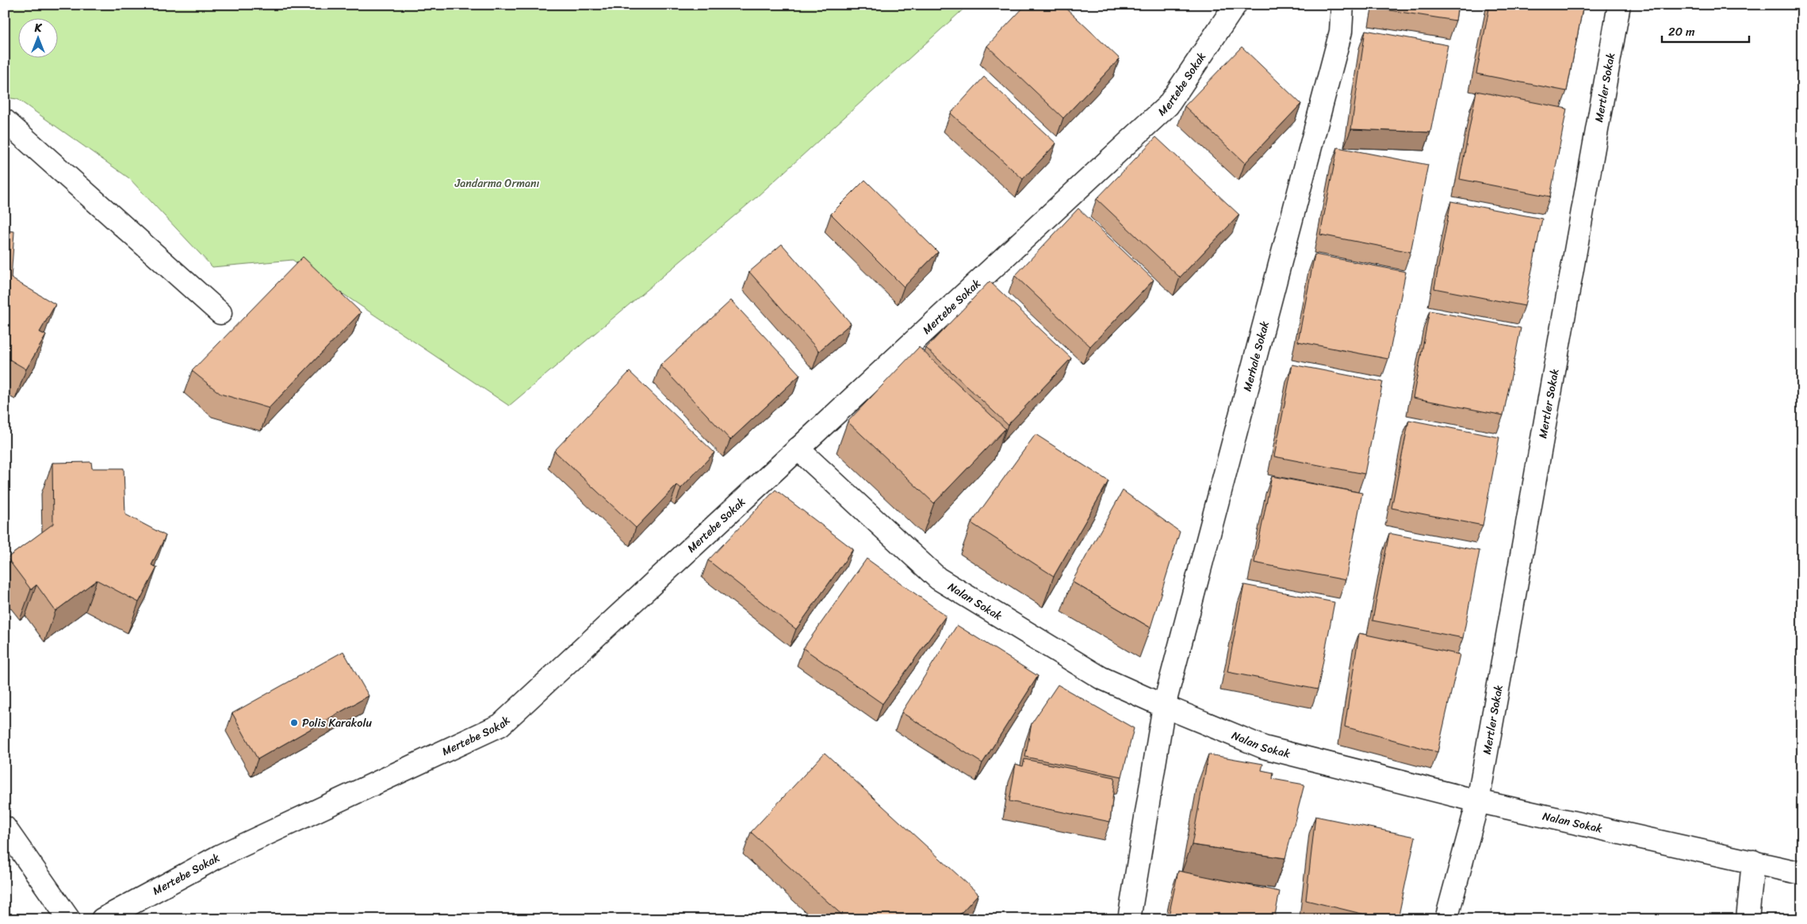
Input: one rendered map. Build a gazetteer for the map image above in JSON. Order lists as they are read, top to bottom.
{
  "streets": {
    "street": [
      "Mertebe Sokak",
      "Mertler Sokak",
      "Merhale Sokak",
      "Nalan Sokak"
    ]
  },
  "crossings": [
    ["Mertebe Sokak", "Nalan Sokak"],
    ["Mertler Sokak", "Nalan Sokak"],
    ["Merhale Sokak", "Nalan Sokak"]
  ],
  "parks": ["Jandarma Ormanı"],
  "places": ["Polis Karakolu"],
  "scale_bar": "20 m",
  "north": "top"
}
